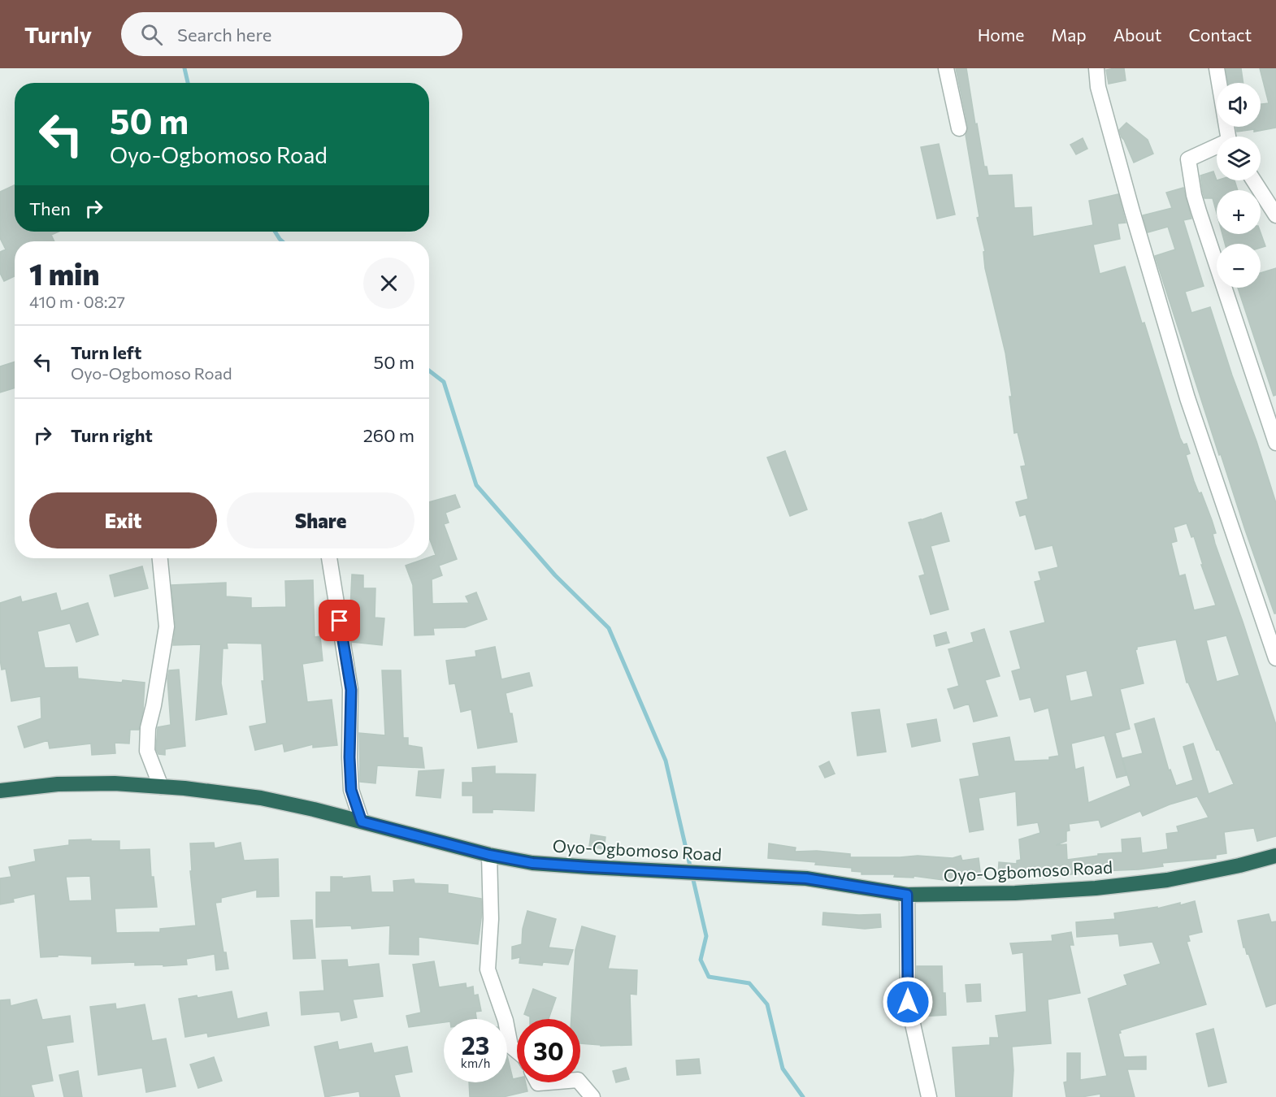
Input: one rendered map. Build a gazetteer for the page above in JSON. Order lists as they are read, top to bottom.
{
  "streets": {
    "highway": ["Oyo-Ogbomoso Road"]
  },
  "page": {
    "header": "Turnly",
    "search": "Search here",
    "nav": [
      "Home",
      "Map",
      "About",
      "Contact"
    ],
    "map_buttons": ["+", "−"],
    "turn": ["50 m", "Oyo-Ogbomoso Road"],
    "then": "Then",
    "heading": ["1 min", "410 m · 08:27"],
    "list": [
      {
        "name": "Turn left",
        "note": "Oyo-Ogbomoso Road",
        "value": "50 m"
      },
      {
        "name": "Turn right",
        "value": "260 m"
      }
    ],
    "buttons": ["Exit", "Share"],
    "speed": "23 km/h",
    "limit": "30"
  }
}
